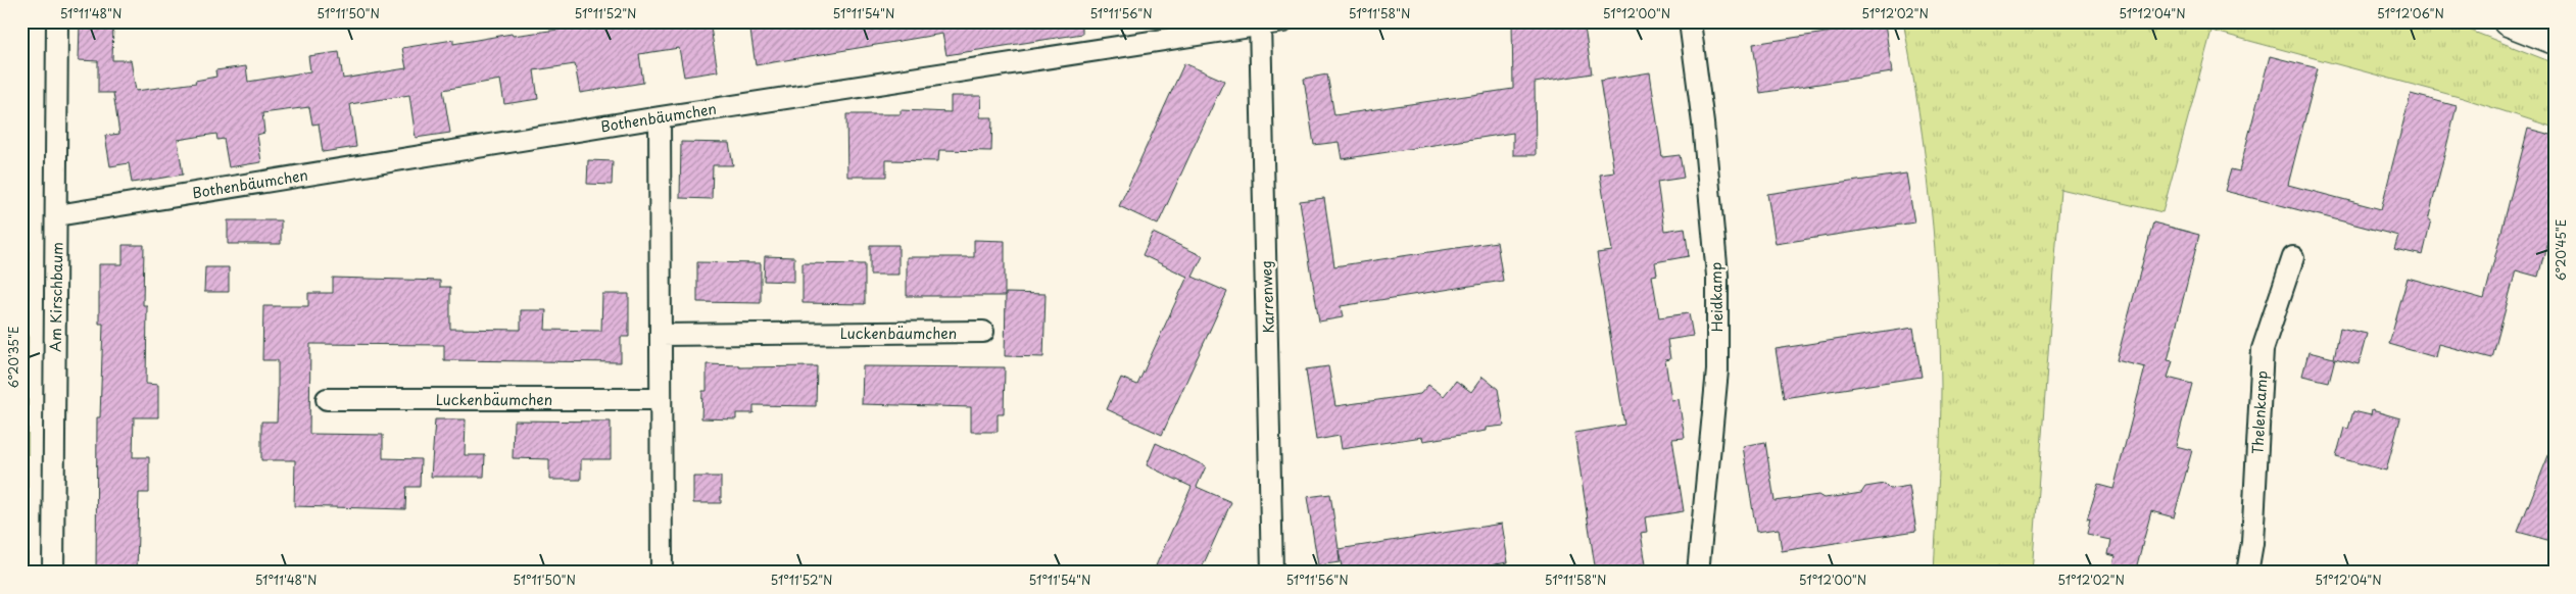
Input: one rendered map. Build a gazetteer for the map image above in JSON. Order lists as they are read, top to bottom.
{
  "streets": {
    "street": [
      "Bothenbäumchen",
      "Am Kirschbaum",
      "Karrenweg",
      "Heidkamp",
      "Luckenbäumchen",
      "Thelenkamp"
    ]
  },
  "crossings": [
    ["Bothenbäumchen", "Am Kirschbaum"],
    ["Bothenbäumchen", "Karrenweg"]
  ],
  "coordinates": [
    "51°11'48\"N",
    "51°11'50\"N",
    "51°11'52\"N",
    "51°11'54\"N",
    "51°11'56\"N",
    "51°11'58\"N",
    "51°12'00\"N",
    "51°12'02\"N",
    "51°12'04\"N",
    "51°12'06\"N",
    "6°20'45\"E",
    "6°20'35\"E"
  ]
}
